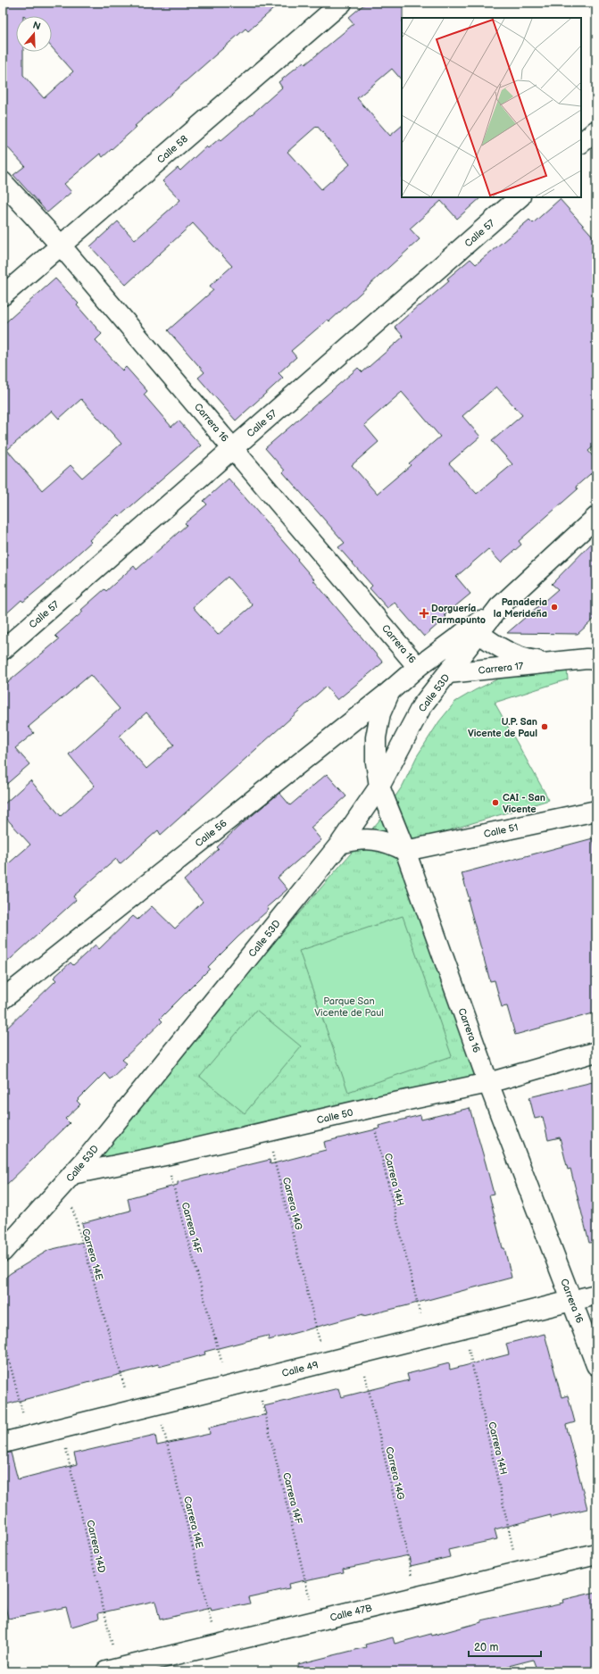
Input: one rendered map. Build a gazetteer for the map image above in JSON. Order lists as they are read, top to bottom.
{
  "streets": {
    "street": [
      "Calle 58",
      "Calle 57",
      "Carrera 16",
      "Carrera 17",
      "Calle 53D",
      "Calle 51",
      "Calle 56",
      "Calle 50",
      "Calle 49",
      "Calle 47B"
    ],
    "path": [
      "Carrera 14H",
      "Carrera 14G",
      "Carrera 14F",
      "Carrera 14E",
      "Carrera 14D"
    ]
  },
  "crossings": [
    ["Calle 58", "Carrera 16"],
    ["Calle 57", "Carrera 16"],
    ["Carrera 16", "Calle 53D"],
    ["Carrera 16", "Calle 51"],
    ["Carrera 16", "Calle 56"],
    ["Carrera 16", "Calle 50"],
    ["Carrera 16", "Calle 49"],
    ["Carrera 17", "Calle 53D"],
    ["Calle 53D", "Calle 56"],
    ["Calle 53D", "Calle 50"],
    ["Calle 53D", "Carrera 14E"],
    ["Calle 50", "Carrera 14H"],
    ["Calle 50", "Carrera 14G"],
    ["Calle 50", "Carrera 14F"],
    ["Calle 50", "Carrera 14E"],
    ["Carrera 14H", "Calle 49"],
    ["Carrera 14H", "Calle 47B"],
    ["Carrera 14G", "Calle 49"],
    ["Carrera 14G", "Calle 47B"],
    ["Carrera 14F", "Calle 49"],
    ["Carrera 14F", "Calle 47B"],
    ["Carrera 14E", "Calle 49"],
    ["Carrera 14E", "Calle 47B"],
    ["Calle 49", "Carrera 14D"],
    ["Carrera 14D", "Calle 47B"]
  ],
  "parks": ["Parque San Vicente de Paul"],
  "places": {
    "other": ["Panaderia la Merideña", "U.P. San Vicente de Paul", "CAI - San Vicente"],
    "health": ["Dorguería Farmapunto"]
  },
  "scale_bar": "20 m",
  "north": "top"
}
